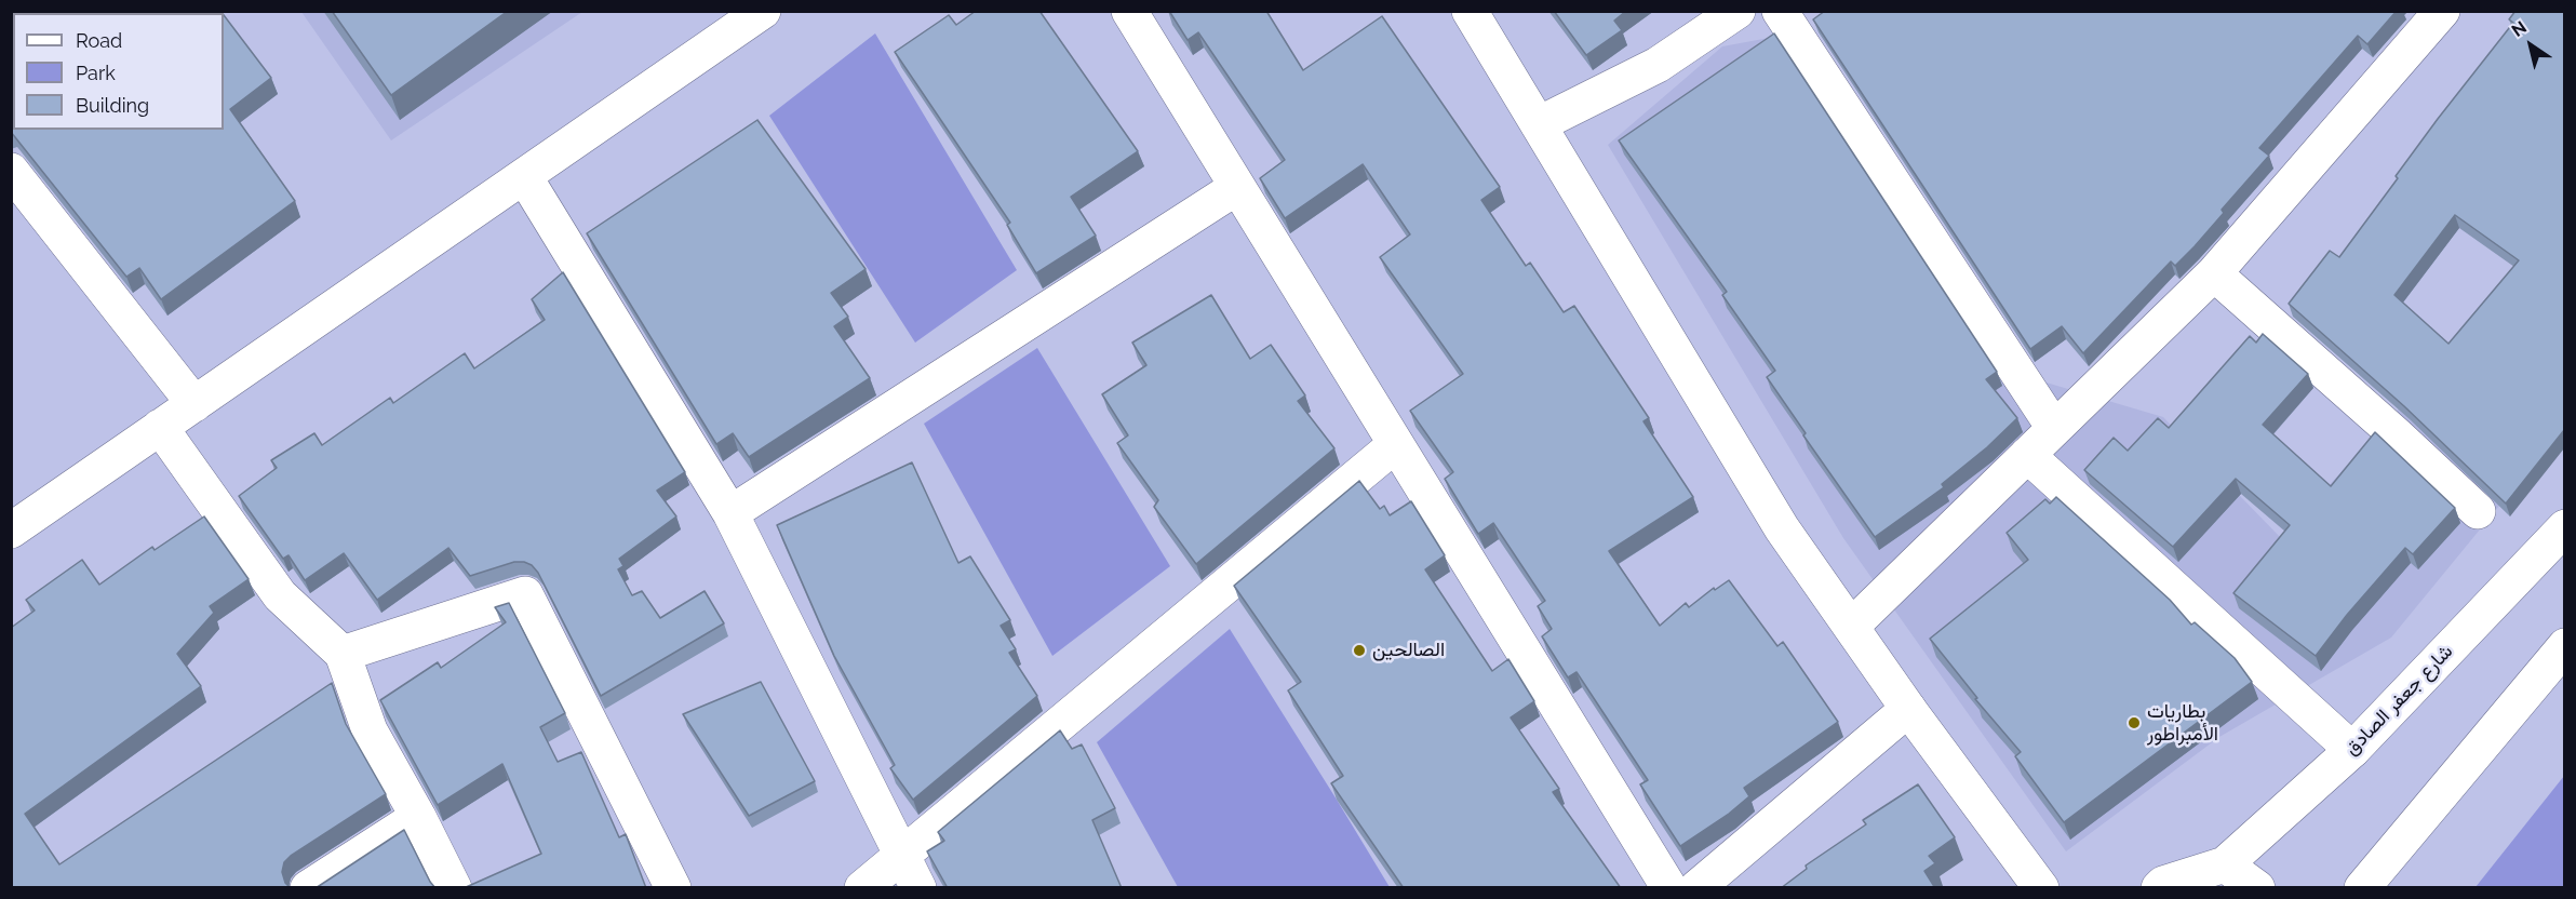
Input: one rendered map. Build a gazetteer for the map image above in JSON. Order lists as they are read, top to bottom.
{
  "streets": {
    "street": ["شارع جعفر الصادق"]
  },
  "places": ["الصالحين", "بطاريات الأمبراطور"],
  "legend": ["Road", "Park", "Building"],
  "north": "top left"
}
